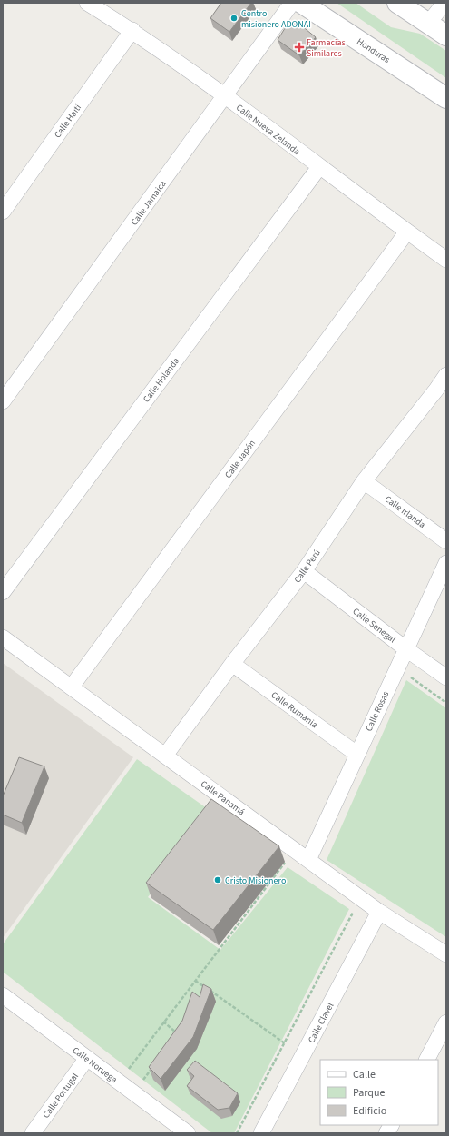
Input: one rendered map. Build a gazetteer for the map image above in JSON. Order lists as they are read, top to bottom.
{
  "streets": {
    "street": [
      "Honduras",
      "Calle Haití",
      "Calle Nueva Zelanda",
      "Calle Jamaica",
      "Calle Holanda",
      "Calle Japón",
      "Calle Irlanda",
      "Calle Perú",
      "Calle Senegal",
      "Calle Rumania",
      "Calle Rosas",
      "Calle Panamá",
      "Calle Clavel",
      "Calle Noruega",
      "Calle Portugal"
    ]
  },
  "crossings": [
    ["Calle Haití", "Calle Nueva Zelanda"],
    ["Calle Nueva Zelanda", "Calle Jamaica"],
    ["Calle Nueva Zelanda", "Calle Holanda"],
    ["Calle Nueva Zelanda", "Calle Japón"],
    ["Calle Japón", "Calle Panamá"],
    ["Calle Irlanda", "Calle Perú"],
    ["Calle Perú", "Calle Senegal"],
    ["Calle Perú", "Calle Rumania"],
    ["Calle Perú", "Calle Panamá"],
    ["Calle Senegal", "Calle Rosas"],
    ["Calle Rumania", "Calle Rosas"],
    ["Calle Rosas", "Calle Panamá"],
    ["Calle Panamá", "Calle Clavel"],
    ["Calle Noruega", "Calle Portugal"]
  ],
  "places": {
    "other": ["Centro misionero ADONAI", "Cristo Misionero"],
    "health": ["Farmacias Similares"]
  },
  "legend": ["Calle", "Parque", "Edificio"]
}
